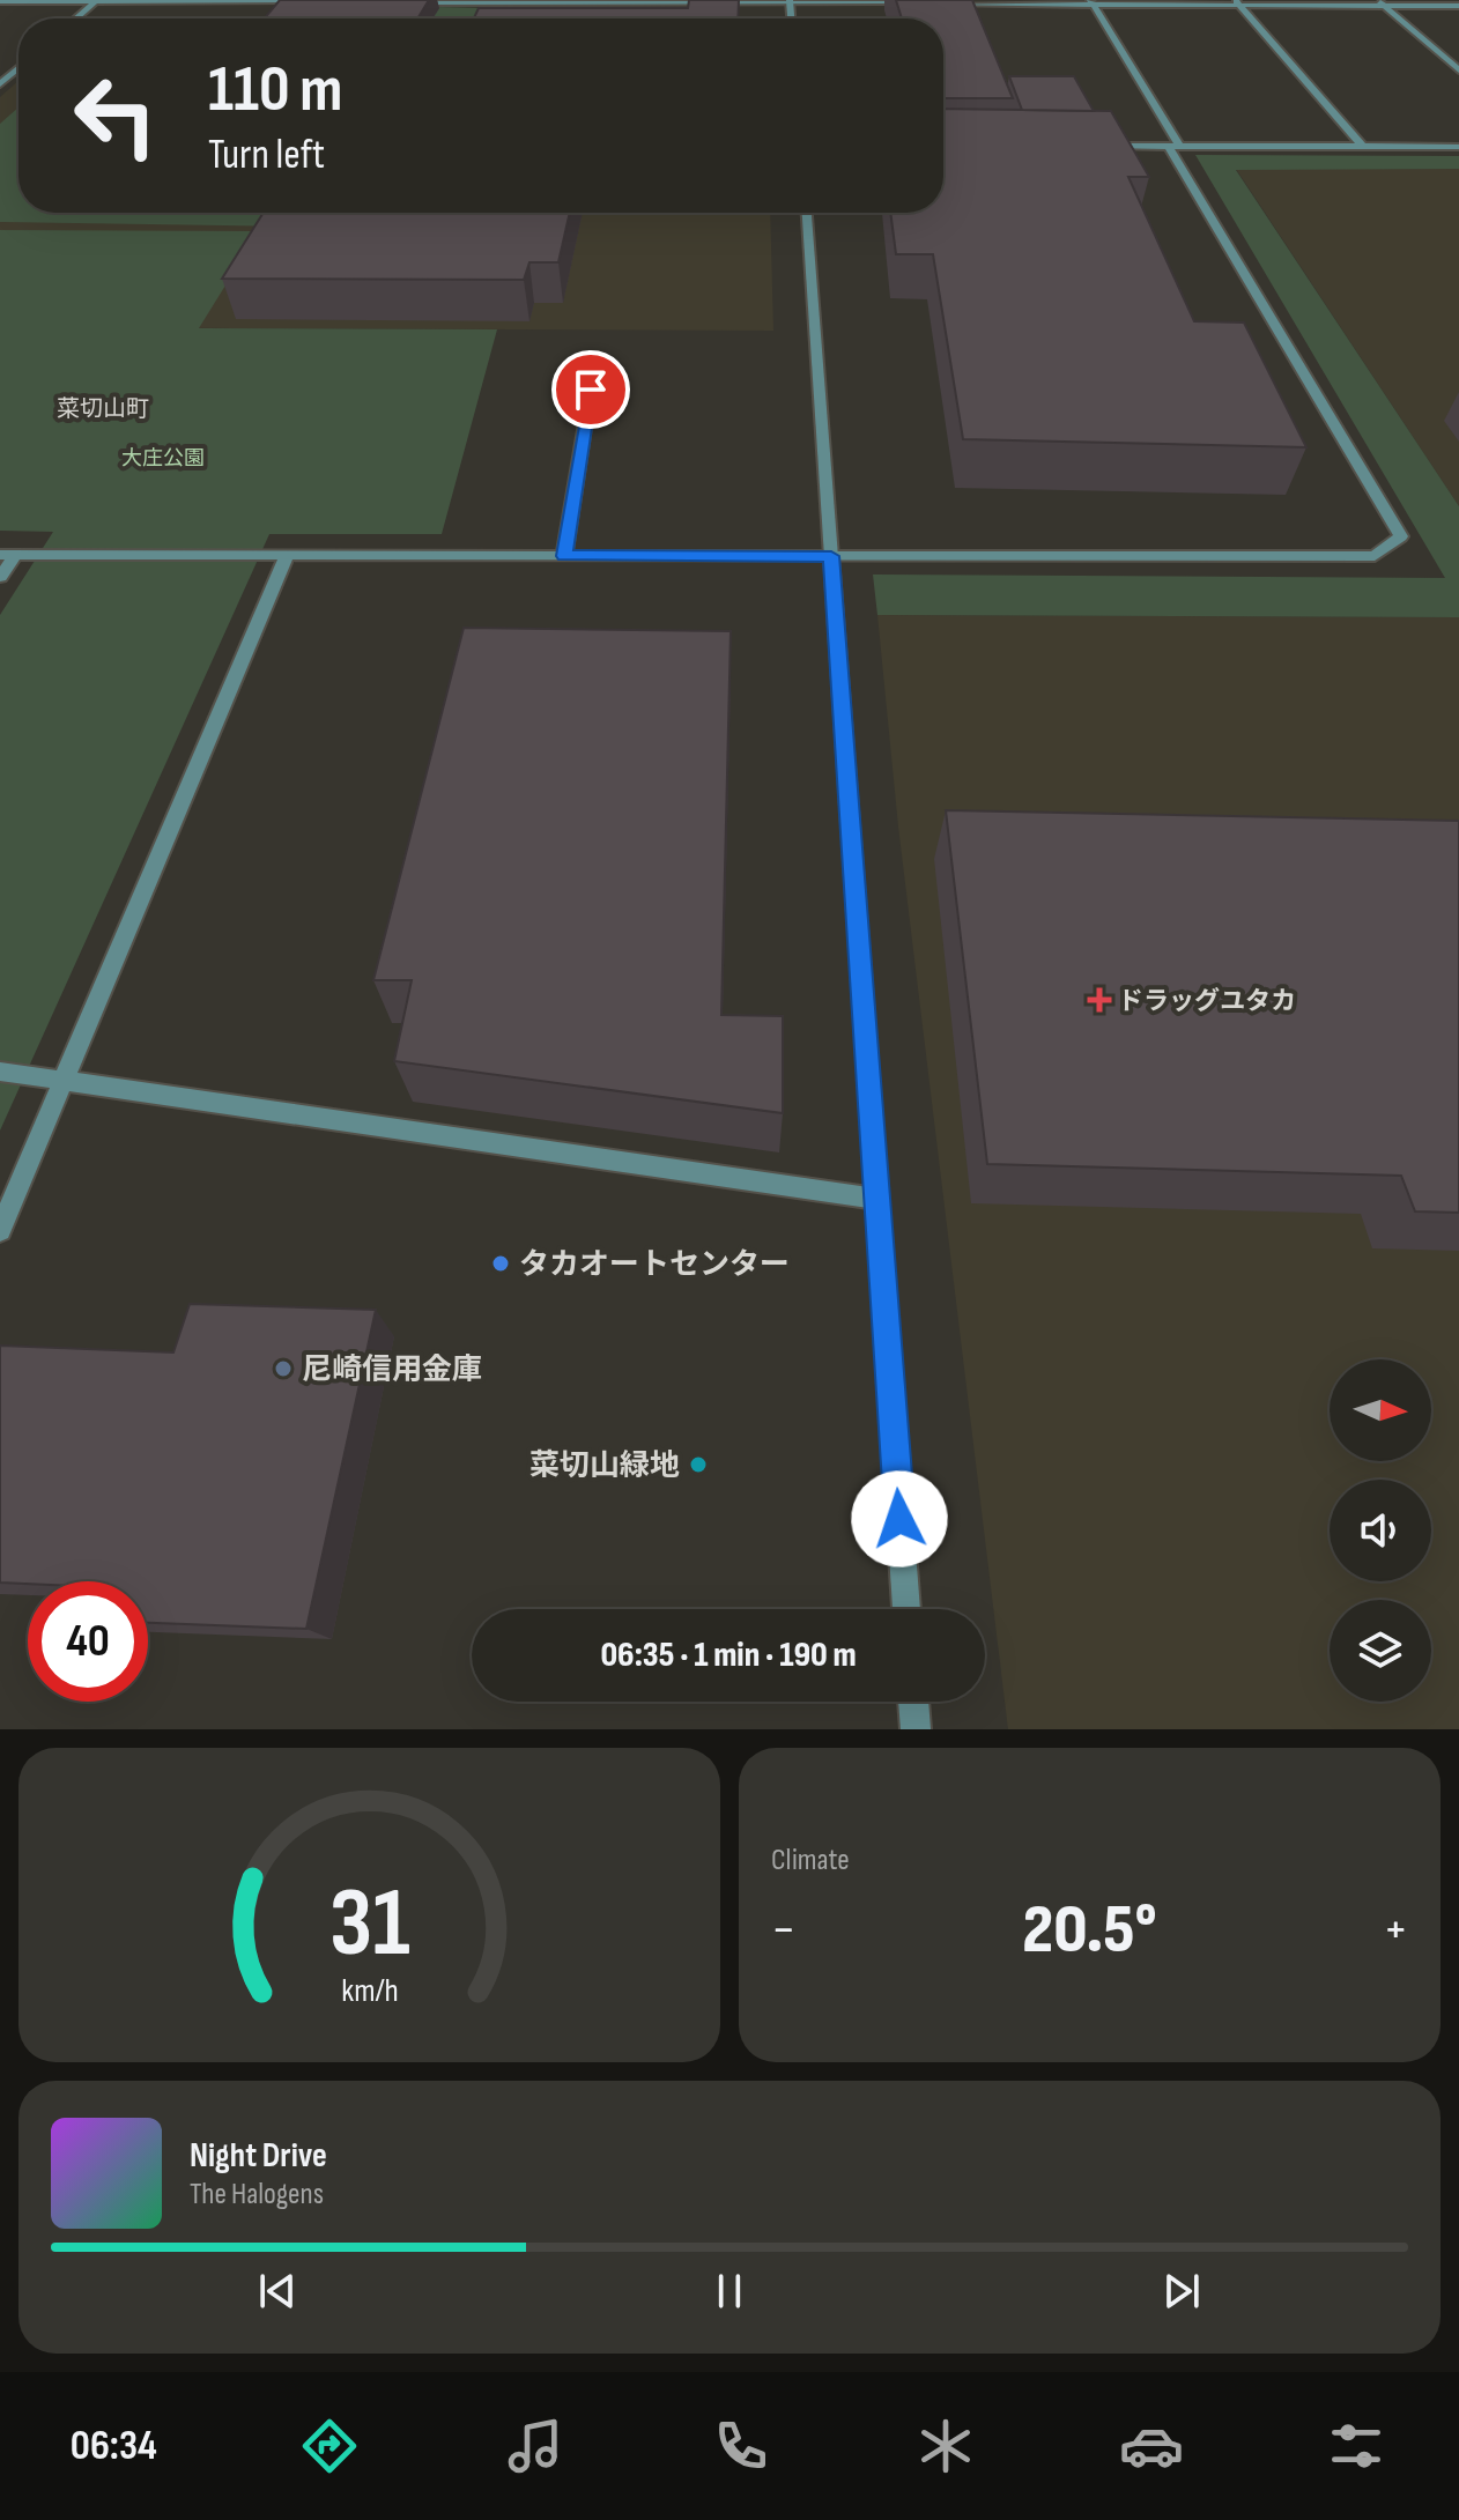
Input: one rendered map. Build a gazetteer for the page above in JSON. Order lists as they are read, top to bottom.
{
  "districts": ["菜切山町"],
  "parks": ["大庄公園"],
  "places": {
    "health": ["ドラッグユタカ"],
    "other": ["タカオートセンター", "尼崎信用金庫", "菜切山緑地"]
  },
  "north": "right",
  "page": {
    "turn": ["110 m", "Turn left"],
    "limit": "40",
    "trip": "06:35 · 1 min · 190 m",
    "tile": "Climate",
    "heat": ["−", "20.5°", "+"],
    "song": ["Night Drive", "The Halogens"],
    "tabs": "06:34",
    "gauge": ["31", "km/h"]
  }
}
